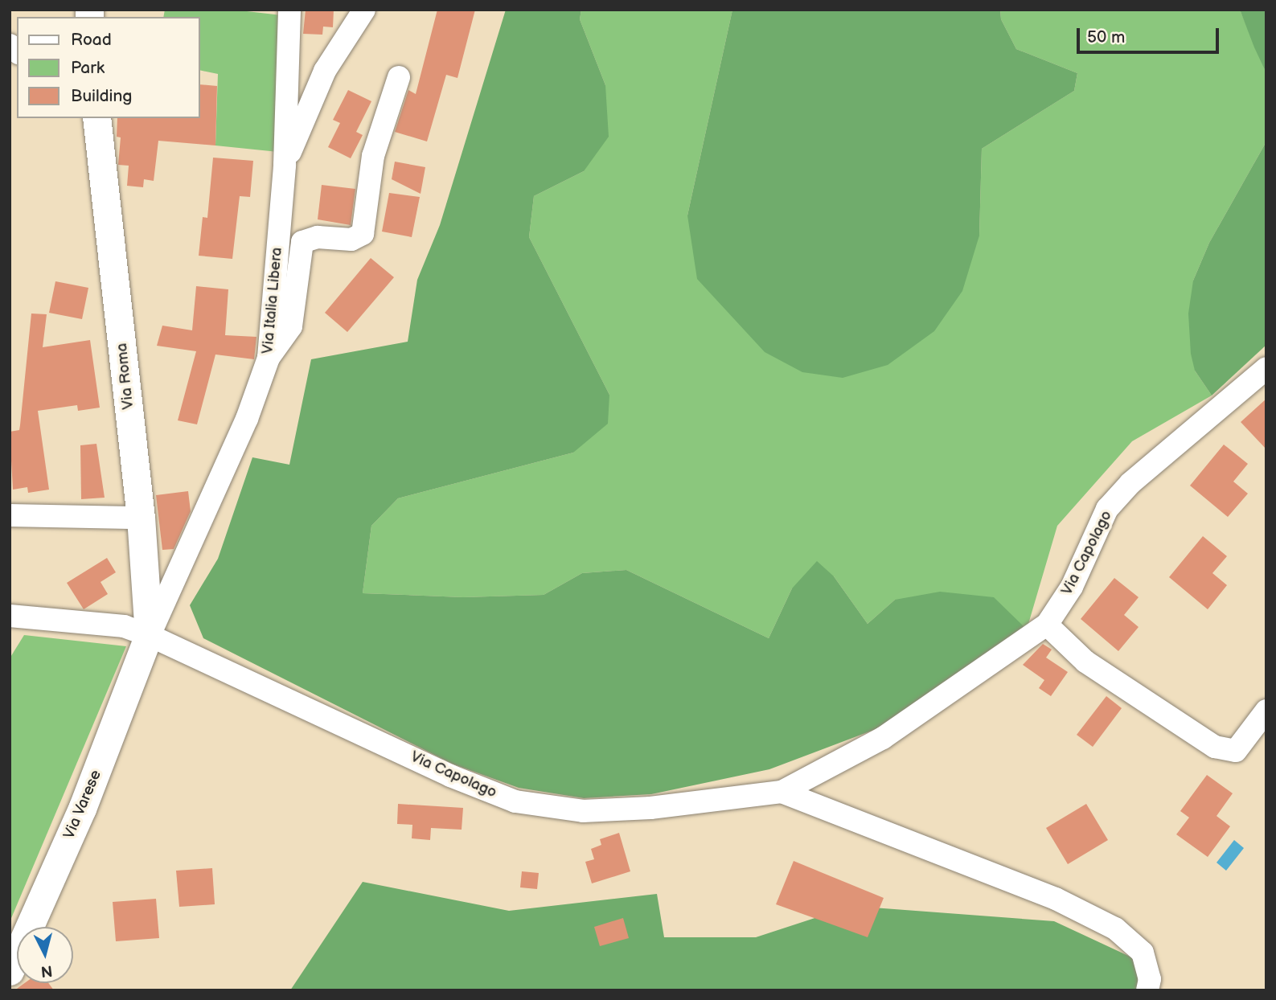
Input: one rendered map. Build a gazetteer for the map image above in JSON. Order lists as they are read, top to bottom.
{
  "streets": {
    "main road": ["Via Roma", "Via Varese"],
    "street": ["Via Italia Libera", "Via Capolago"]
  },
  "crossings": [
    ["Via Italia Libera", "Via Roma"],
    ["Via Italia Libera", "Via Capolago"],
    ["Via Italia Libera", "Via Varese"],
    ["Via Roma", "Via Capolago"],
    ["Via Roma", "Via Varese"],
    ["Via Capolago", "Via Varese"]
  ],
  "legend": ["Road", "Park", "Building"],
  "scale_bar": "50 m",
  "north": "bottom"
}
